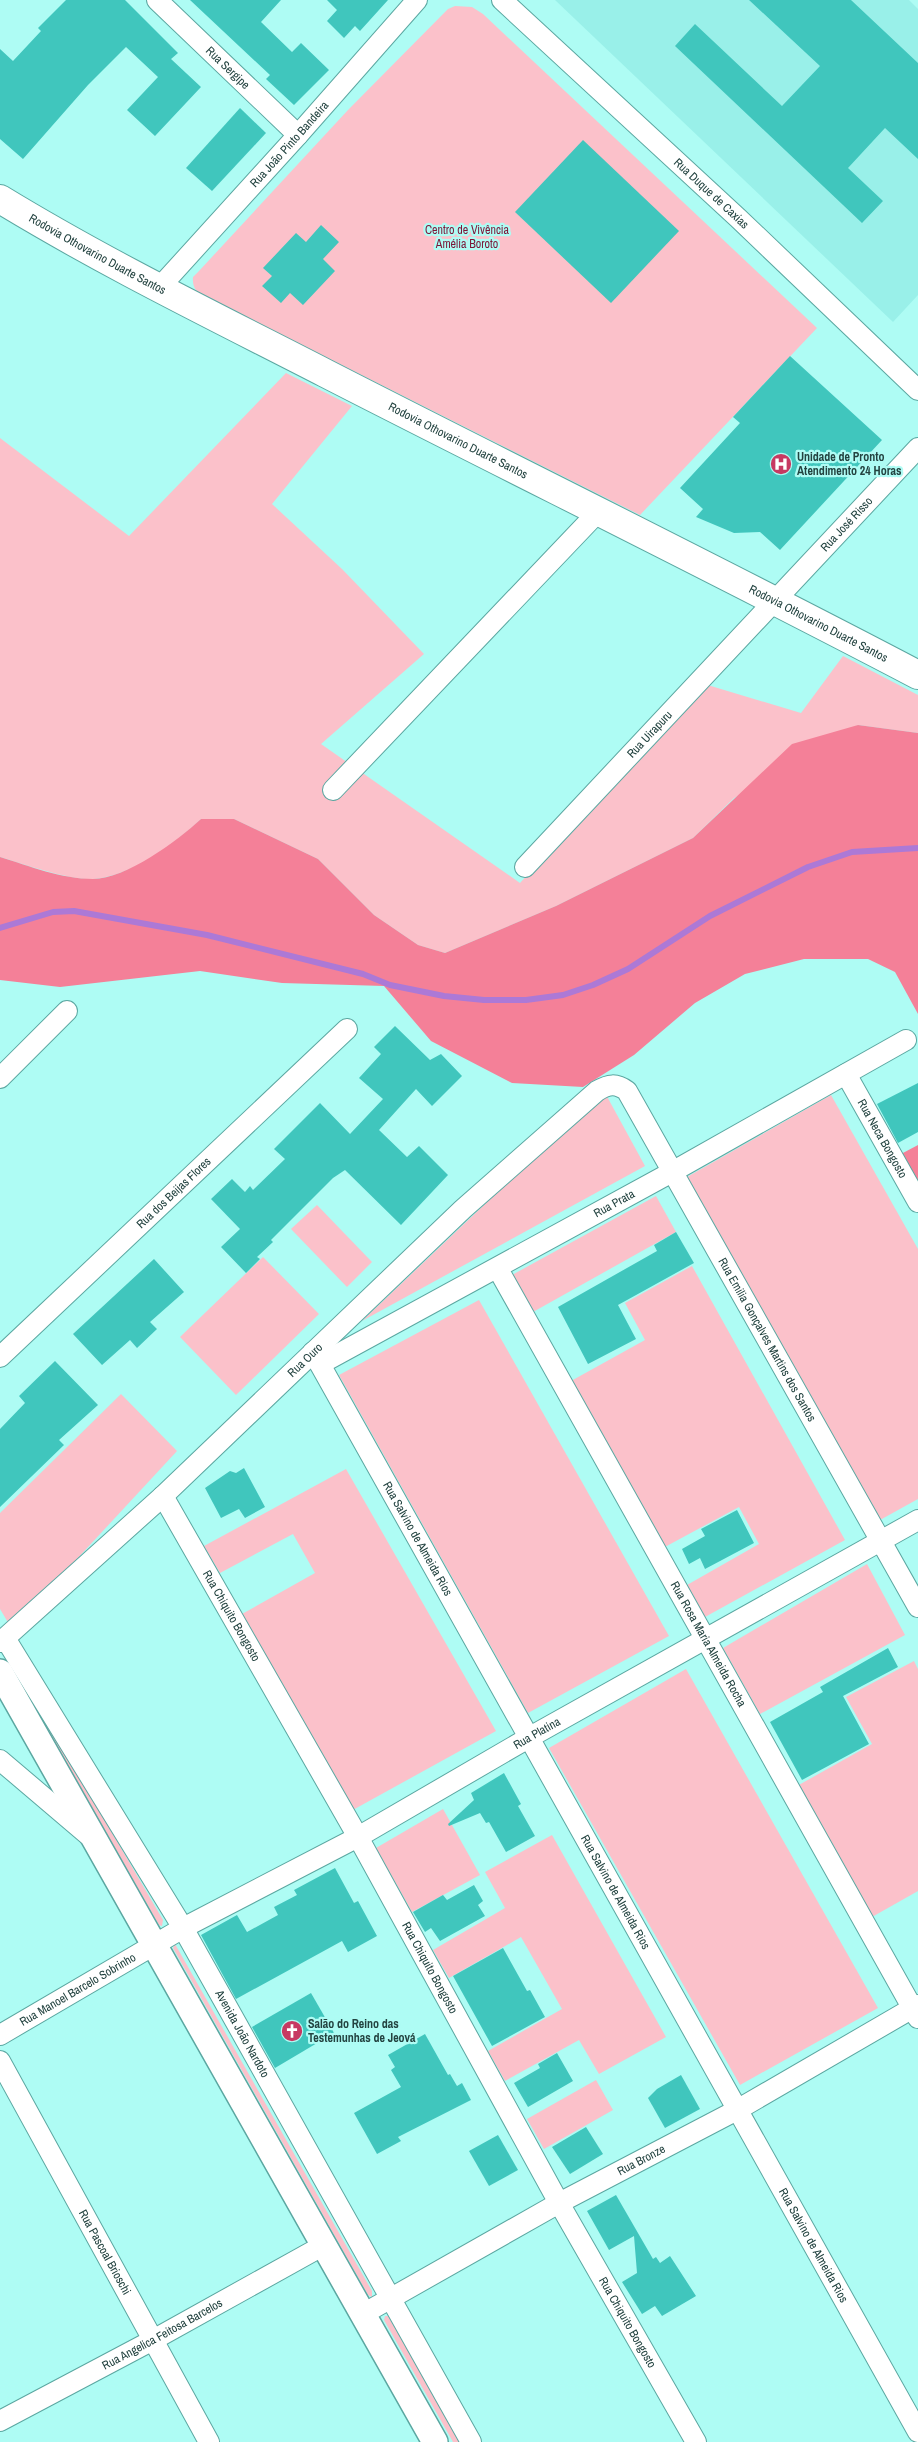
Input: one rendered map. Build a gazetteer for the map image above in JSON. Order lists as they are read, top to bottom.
{
  "streets": {
    "main road": ["Rodovia Othovarino Duarte Santos"],
    "street": [
      "Rua Sergipe",
      "Rua João Pinto Bandeira",
      "Rua Duque de Caxias",
      "Rua José Risso",
      "Rua Uirapuru",
      "Rua Neca Bongosto",
      "Rua dos Beijas Flores",
      "Rua Prata",
      "Rua Emilia Gonçalves Martins dos Santos",
      "Rua Ouro",
      "Rua Salvino de Almeida Rios",
      "Rua Chiquito Bongosto",
      "Rua Rosa Maria Almeida Rocha",
      "Rua Platina",
      "Rua Manoel Barcelo Sobrinho",
      "Avenida João Nardoto",
      "Rua Bronze",
      "Rua Pascoal Brioschi",
      "Rua Angelica Feitosa Barcelos"
    ]
  },
  "crossings": [
    ["Rua Sergipe", "Rua João Pinto Bandeira"],
    ["Rua João Pinto Bandeira", "Rodovia Othovarino Duarte Santos"],
    ["Rodovia Othovarino Duarte Santos", "Rua José Risso"],
    ["Rodovia Othovarino Duarte Santos", "Rua Uirapuru"],
    ["Rua José Risso", "Rua Uirapuru"],
    ["Rua Neca Bongosto", "Rua Prata"],
    ["Rua Prata", "Rua Emilia Gonçalves Martins dos Santos"],
    ["Rua Prata", "Rua Ouro"],
    ["Rua Prata", "Rua Salvino de Almeida Rios"],
    ["Rua Prata", "Rua Rosa Maria Almeida Rocha"],
    ["Rua Emilia Gonçalves Martins dos Santos", "Rua Ouro"],
    ["Rua Emilia Gonçalves Martins dos Santos", "Rua Platina"],
    ["Rua Ouro", "Rua Salvino de Almeida Rios"],
    ["Rua Ouro", "Rua Chiquito Bongosto"],
    ["Rua Ouro", "Avenida João Nardoto"],
    ["Rua Salvino de Almeida Rios", "Rua Platina"],
    ["Rua Salvino de Almeida Rios", "Rua Bronze"],
    ["Rua Chiquito Bongosto", "Rua Platina"],
    ["Rua Chiquito Bongosto", "Rua Bronze"],
    ["Rua Rosa Maria Almeida Rocha", "Rua Platina"],
    ["Rua Rosa Maria Almeida Rocha", "Rua Bronze"],
    ["Rua Platina", "Rua Manoel Barcelo Sobrinho"],
    ["Rua Platina", "Avenida João Nardoto"],
    ["Avenida João Nardoto", "Rua Bronze"],
    ["Rua Pascoal Brioschi", "Rua Angelica Feitosa Barcelos"]
  ],
  "parks": ["Centro de Vivência Amélia Boroto"],
  "places": {
    "hospital": ["Unidade de Pronto Atendimento 24 Horas"],
    "church": ["Salão do Reino das Testemunhas de Jeová"]
  }
}
